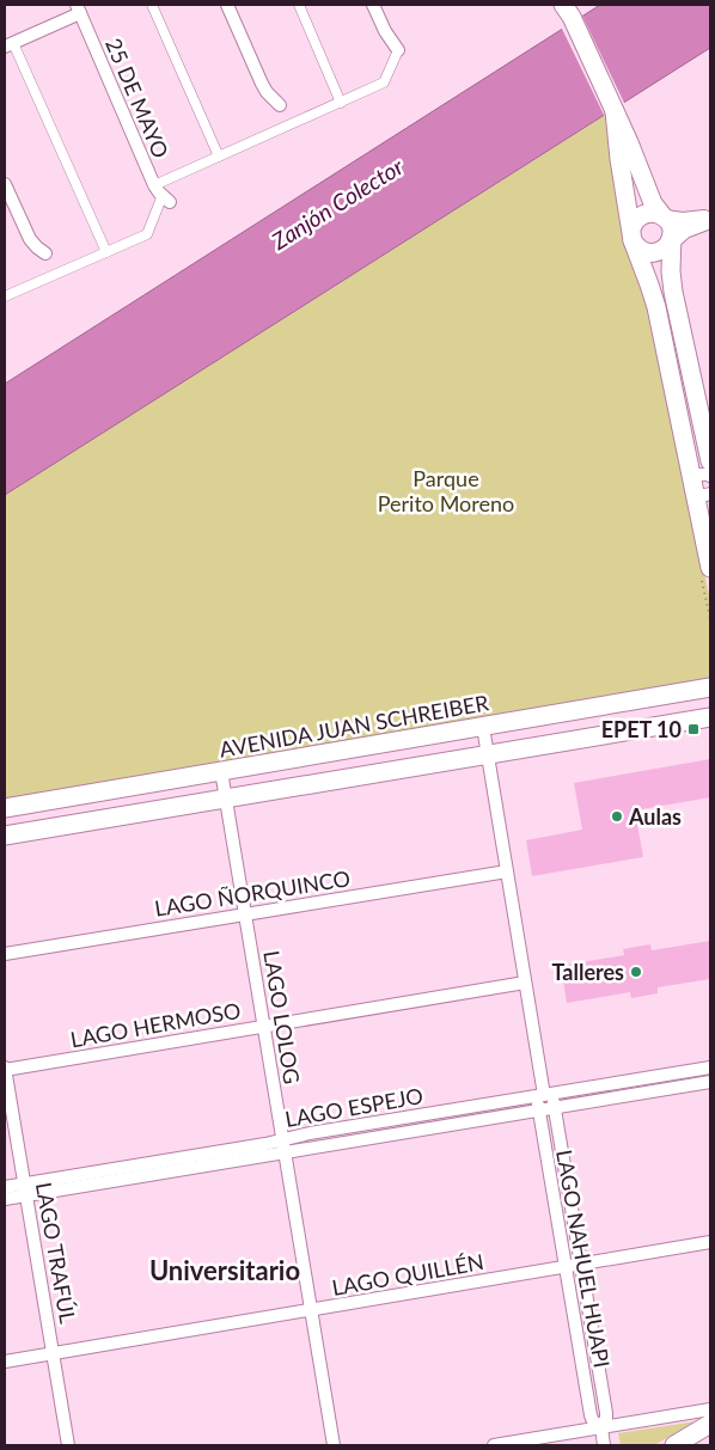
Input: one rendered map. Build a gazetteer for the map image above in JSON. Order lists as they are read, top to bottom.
{
  "streets": {
    "main road": ["AVENIDA JUAN SCHREIBER"],
    "street": [
      "25 DE MAYO",
      "LAGO ÑORQUINCO",
      "LAGO LOLOG",
      "LAGO HERMOSO",
      "LAGO ESPEJO",
      "LAGO TRAFÚL",
      "LAGO NAHUEL HUAPI",
      "LAGO QUILLÉN"
    ]
  },
  "crossings": [
    ["AVENIDA JUAN SCHREIBER", "LAGO LOLOG"],
    ["AVENIDA JUAN SCHREIBER", "LAGO NAHUEL HUAPI"],
    ["LAGO ÑORQUINCO", "LAGO LOLOG"],
    ["LAGO ÑORQUINCO", "LAGO NAHUEL HUAPI"],
    ["LAGO LOLOG", "LAGO HERMOSO"],
    ["LAGO LOLOG", "LAGO ESPEJO"],
    ["LAGO LOLOG", "LAGO QUILLÉN"],
    ["LAGO HERMOSO", "LAGO TRAFÚL"],
    ["LAGO HERMOSO", "LAGO NAHUEL HUAPI"],
    ["LAGO ESPEJO", "LAGO TRAFÚL"],
    ["LAGO ESPEJO", "LAGO NAHUEL HUAPI"],
    ["LAGO TRAFÚL", "LAGO QUILLÉN"],
    ["LAGO NAHUEL HUAPI", "LAGO QUILLÉN"]
  ],
  "districts": ["Universitario"],
  "water": ["Zanjón Colector"],
  "parks": ["Parque Perito Moreno"],
  "places": {
    "transit": ["EPET 10"],
    "other": ["Aulas", "Talleres"]
  }
}
